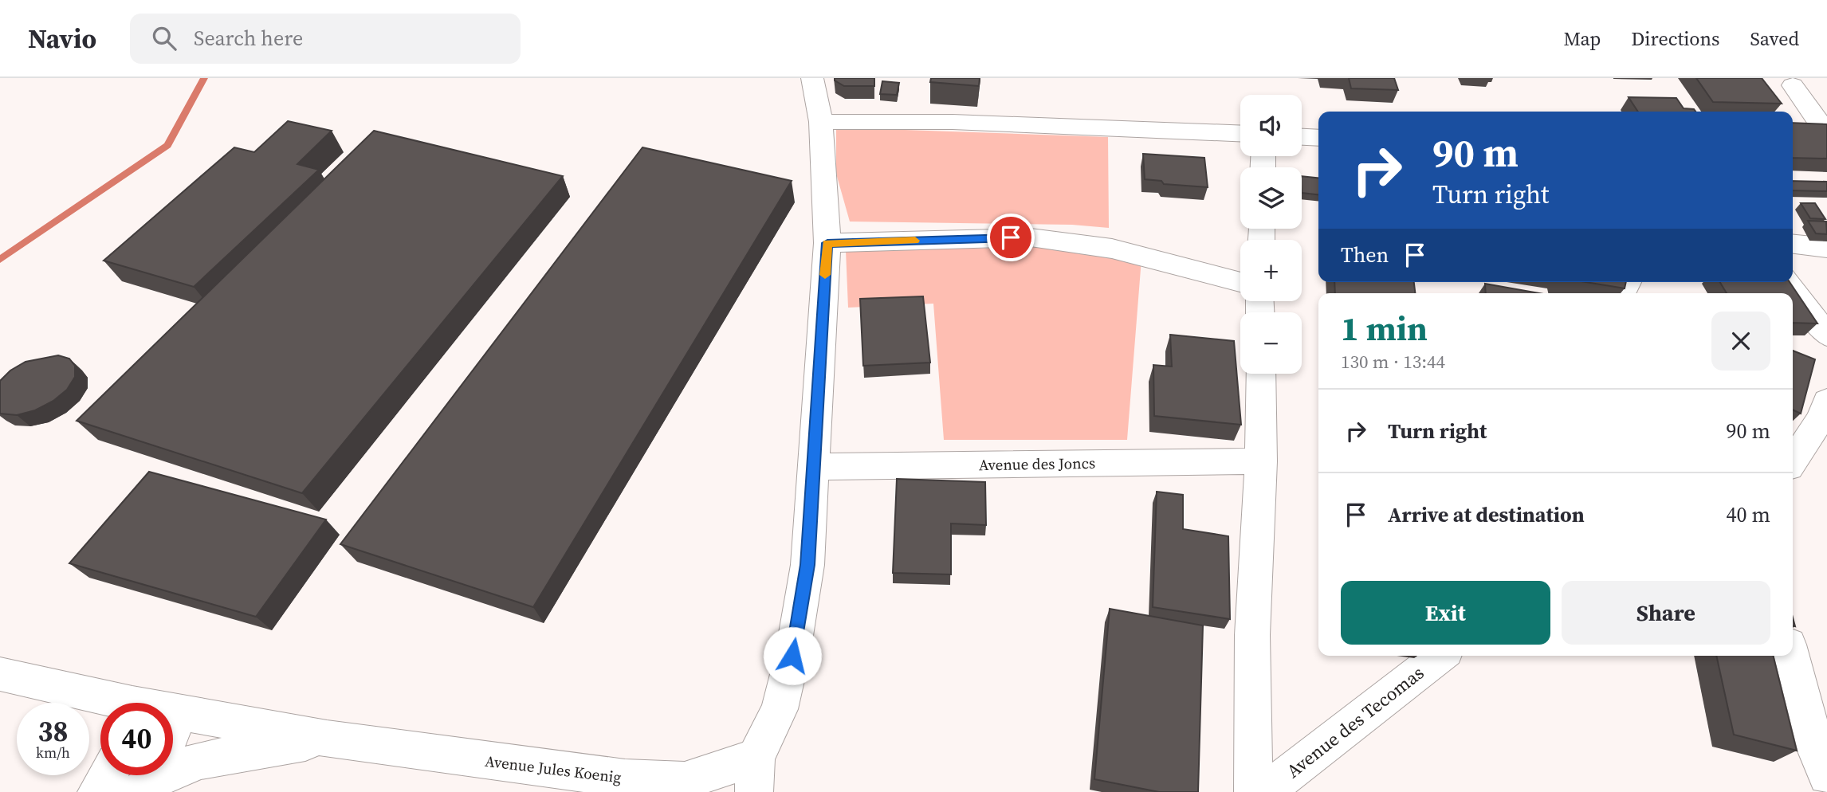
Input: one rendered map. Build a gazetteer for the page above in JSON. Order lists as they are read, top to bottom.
{
  "streets": {
    "street": ["Avenue des Joncs", "Avenue des Tecomas", "Avenue Jules Koenig"]
  },
  "crossings": [
    ["Avenue des Joncs", "Avenue Jules Koenig"]
  ],
  "page": {
    "header": "Navio",
    "search": "Search here",
    "nav": ["Map", "Directions", "Saved"],
    "map_buttons": ["+", "−"],
    "turn": ["90 m", "Turn right"],
    "then": "Then",
    "heading": ["1 min", "130 m · 13:44"],
    "list": [
      {
        "name": "Turn right",
        "value": "90 m"
      },
      {
        "name": "Arrive at destination",
        "value": "40 m"
      }
    ],
    "buttons": ["Exit", "Share"],
    "speed": "38 km/h",
    "limit": "40"
  }
}
